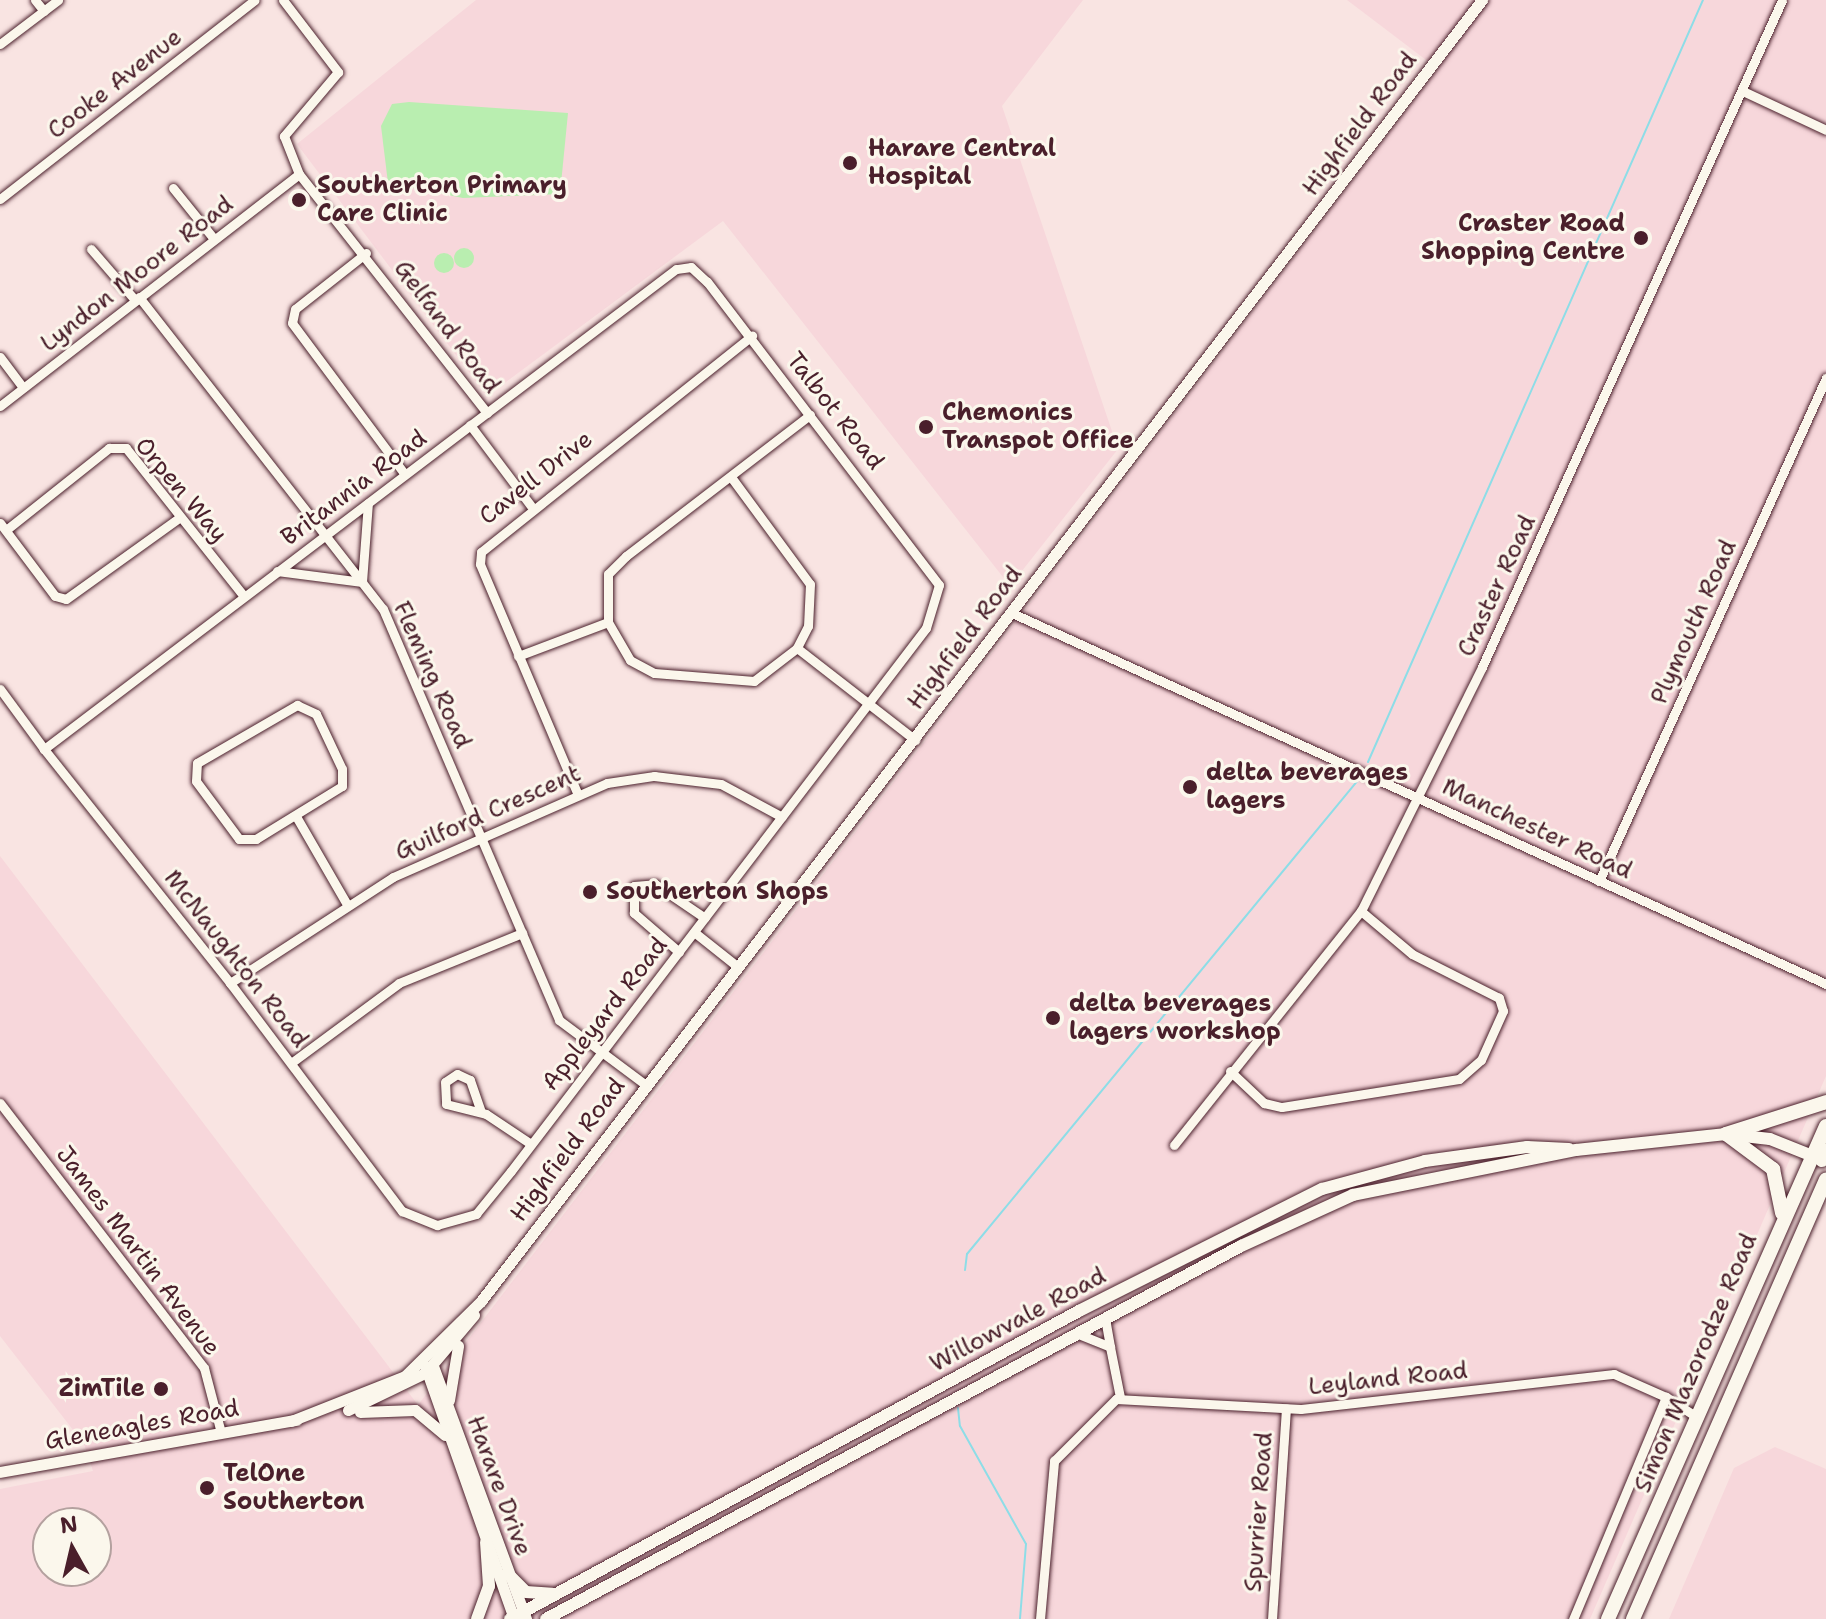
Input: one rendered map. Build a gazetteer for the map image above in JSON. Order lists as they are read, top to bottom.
{
  "streets": {
    "highway": ["Simon Mazorodze Road"],
    "main road": ["Willowvale Road"],
    "street": [
      "Cooke Avenue",
      "Highfield Road",
      "Lyndon Moore Road",
      "Gelfand Road",
      "Talbot Road",
      "Cavell Drive",
      "Britannia Road",
      "Orpen Way",
      "Craster Road",
      "Plymouth Road",
      "Fleming Road",
      "Guilford Crescent",
      "Manchester Road",
      "McNaughton Road",
      "Appleyard Road",
      "James Martin Avenue",
      "Leyland Road",
      "Gleneagles Road",
      "Harare Drive",
      "Spurrier Road"
    ]
  },
  "crossings": [
    ["Highfield Road", "Fleming Road"],
    ["Highfield Road", "Manchester Road"],
    ["Highfield Road", "Gleneagles Road"],
    ["Highfield Road", "Harare Drive"],
    ["Lyndon Moore Road", "Gelfand Road"],
    ["Lyndon Moore Road", "Fleming Road"],
    ["Gelfand Road", "Britannia Road"],
    ["Talbot Road", "Cavell Drive"],
    ["Talbot Road", "Britannia Road"],
    ["Talbot Road", "Appleyard Road"],
    ["Cavell Drive", "Guilford Crescent"],
    ["Britannia Road", "Orpen Way"],
    ["Britannia Road", "Fleming Road"],
    ["Britannia Road", "McNaughton Road"],
    ["Craster Road", "Manchester Road"],
    ["Plymouth Road", "Manchester Road"],
    ["Fleming Road", "Guilford Crescent"],
    ["Fleming Road", "Appleyard Road"],
    ["Guilford Crescent", "McNaughton Road"],
    ["Guilford Crescent", "Appleyard Road"],
    ["McNaughton Road", "Appleyard Road"],
    ["James Martin Avenue", "Gleneagles Road"],
    ["Willowvale Road", "Simon Mazorodze Road"],
    ["Willowvale Road", "Harare Drive"],
    ["Simon Mazorodze Road", "Leyland Road"],
    ["Leyland Road", "Spurrier Road"],
    ["Gleneagles Road", "Harare Drive"]
  ],
  "places": [
    "Harare Central Hospital",
    "Southerton Primary Care Clinic",
    "Craster Road Shopping Centre",
    "Chemonics Transpot Office",
    "delta beverages lagers",
    "Southerton Shops",
    "delta beverages lagers workshop",
    "ZimTile",
    "TelOne Southerton"
  ],
  "north": "top"
}
